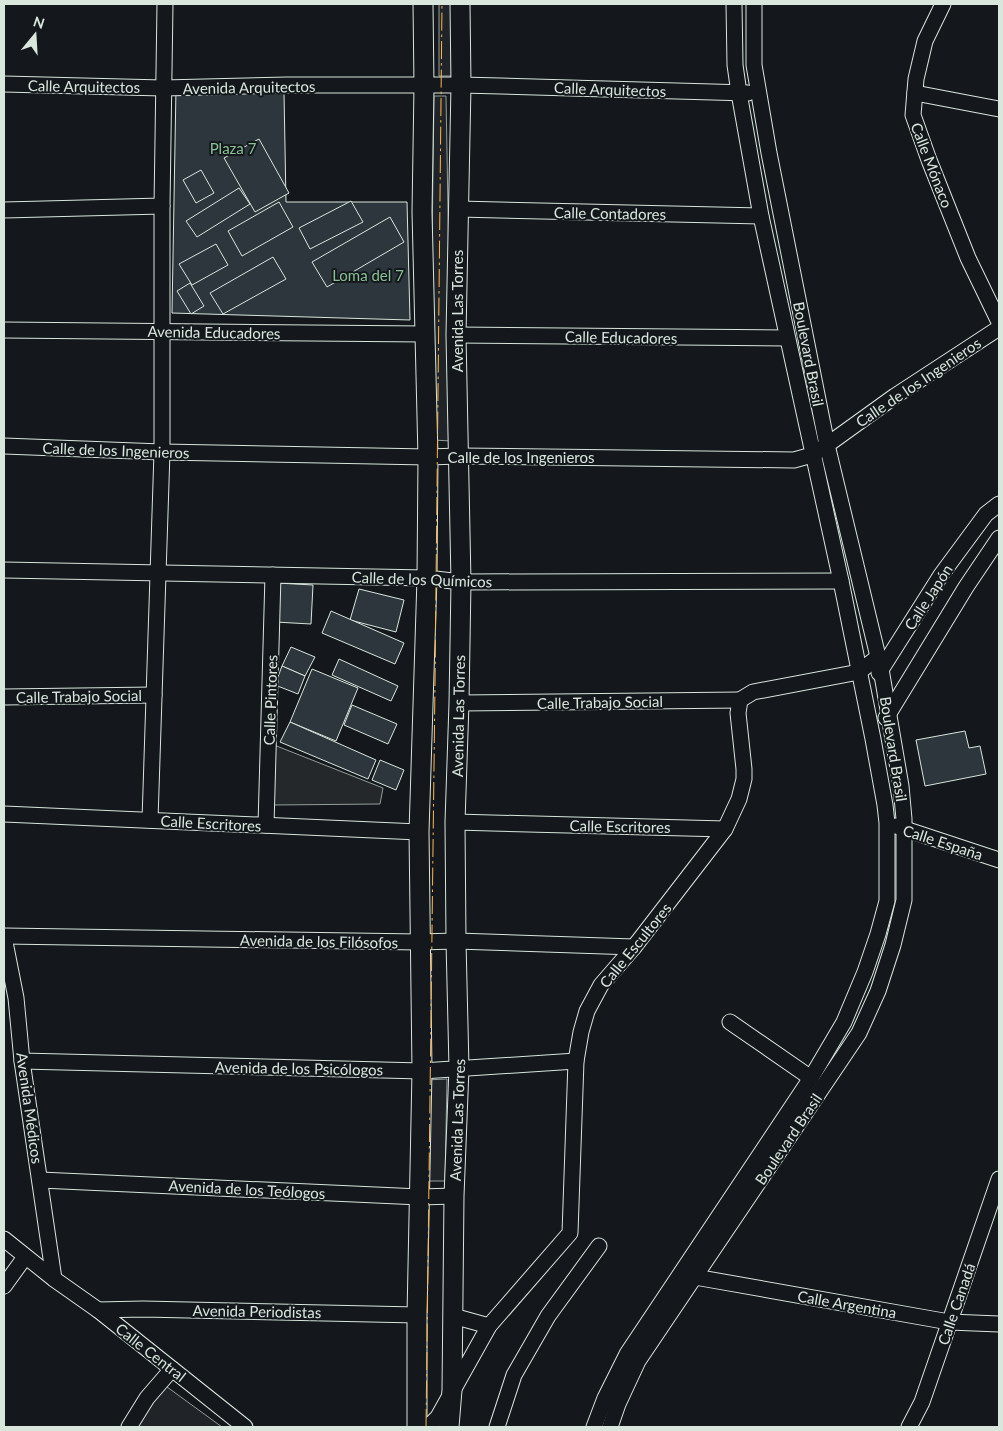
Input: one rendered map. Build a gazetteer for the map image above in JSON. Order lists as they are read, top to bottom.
{
  "streets": {
    "main road": ["Avenida Las Torres"],
    "street": [
      "Calle Arquitectos",
      "Avenida Arquitectos",
      "Calle Mónaco",
      "Calle Contadores",
      "Avenida Educadores",
      "Calle Educadores",
      "Boulevard Brasil",
      "Calle de los Ingenieros",
      "Calle de los Químicos",
      "Calle Japón",
      "Calle Trabajo Social",
      "Calle Pintores",
      "Calle Escritores",
      "Calle España",
      "Avenida de los Filósofos",
      "Calle Escultores",
      "Avenida de los Psicólogos",
      "Avenida Médicos",
      "Avenida de los Teólogos",
      "Calle Argentina",
      "Calle Canadá",
      "Avenida Periodistas",
      "Calle Central"
    ]
  },
  "crossings": [
    ["Calle Arquitectos", "Avenida Arquitectos"],
    ["Calle Arquitectos", "Avenida Las Torres"],
    ["Calle Arquitectos", "Boulevard Brasil"],
    ["Avenida Arquitectos", "Avenida Las Torres"],
    ["Avenida Arquitectos", "Avenida Educadores"],
    ["Avenida Arquitectos", "Calle de los Ingenieros"],
    ["Avenida Arquitectos", "Calle de los Químicos"],
    ["Calle Contadores", "Avenida Las Torres"],
    ["Calle Contadores", "Boulevard Brasil"],
    ["Avenida Las Torres", "Calle Educadores"],
    ["Avenida Las Torres", "Calle de los Ingenieros"],
    ["Avenida Las Torres", "Calle de los Químicos"],
    ["Avenida Las Torres", "Calle Trabajo Social"],
    ["Avenida Las Torres", "Calle Escritores"],
    ["Avenida Las Torres", "Avenida de los Filósofos"],
    ["Avenida Las Torres", "Calle Escultores"],
    ["Avenida Las Torres", "Avenida de los Psicólogos"],
    ["Avenida Las Torres", "Avenida de los Teólogos"],
    ["Calle Educadores", "Boulevard Brasil"],
    ["Boulevard Brasil", "Calle de los Ingenieros"],
    ["Boulevard Brasil", "Calle de los Químicos"],
    ["Boulevard Brasil", "Calle Japón"],
    ["Boulevard Brasil", "Calle España"],
    ["Boulevard Brasil", "Calle Argentina"],
    ["Calle de los Químicos", "Calle Pintores"],
    ["Calle Trabajo Social", "Calle Escultores"],
    ["Calle Pintores", "Calle Escritores"],
    ["Calle Escritores", "Calle Escultores"],
    ["Avenida de los Filósofos", "Calle Escultores"],
    ["Avenida de los Filósofos", "Avenida Médicos"],
    ["Calle Escultores", "Avenida de los Psicólogos"],
    ["Avenida de los Psicólogos", "Avenida Médicos"],
    ["Avenida Médicos", "Avenida de los Teólogos"],
    ["Avenida Médicos", "Calle Central"],
    ["Calle Argentina", "Calle Canadá"],
    ["Avenida Periodistas", "Calle Central"]
  ],
  "parks": ["Plaza 7", "Loma del 7"],
  "north": "top"
}
